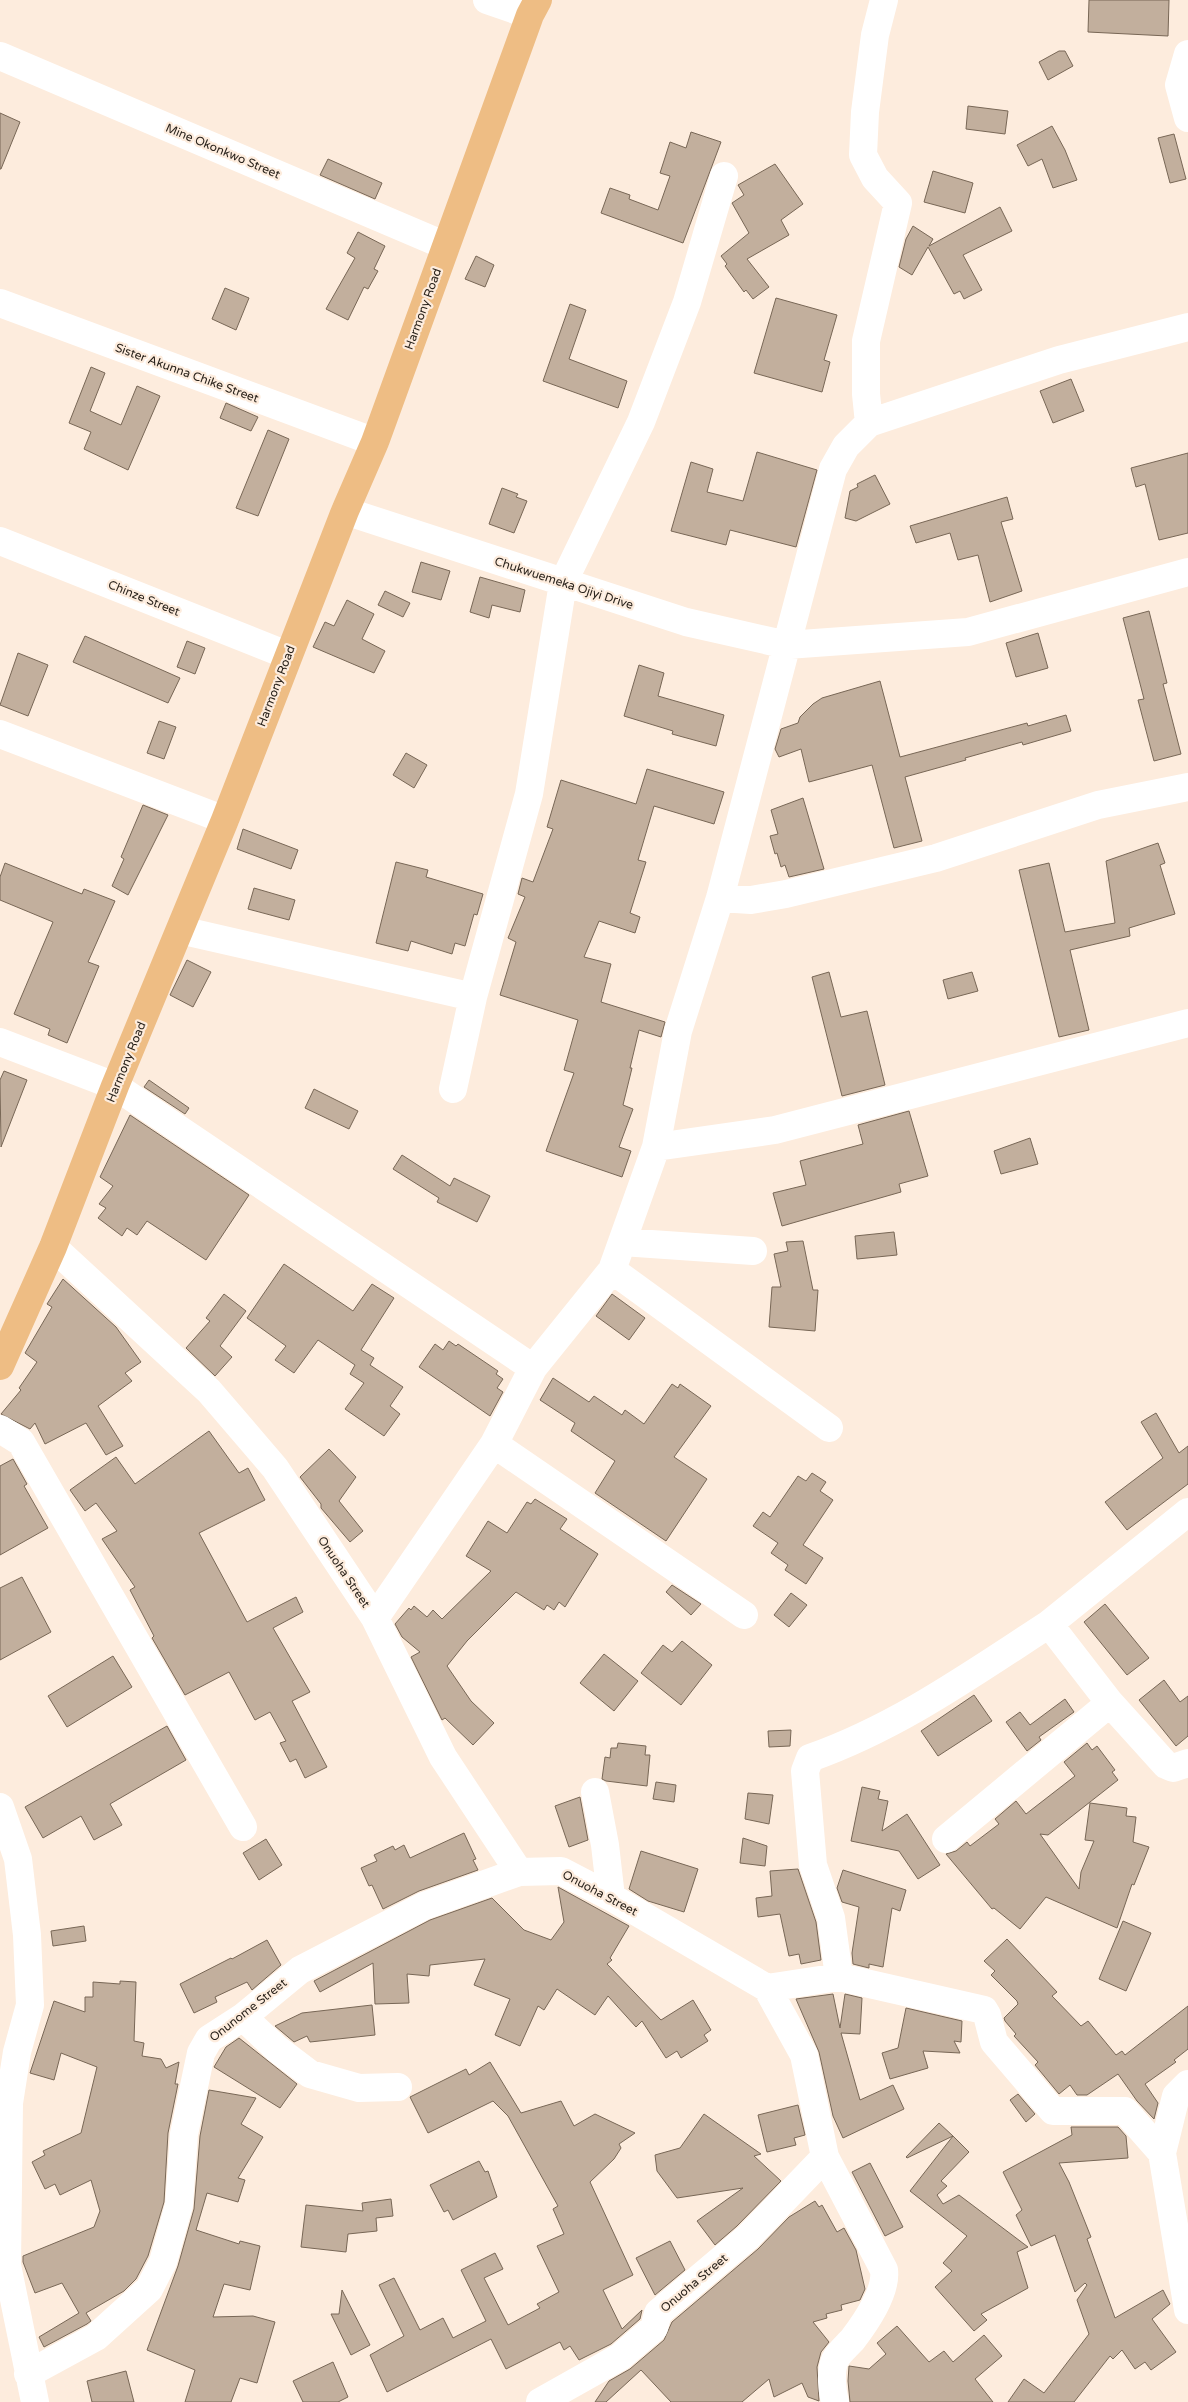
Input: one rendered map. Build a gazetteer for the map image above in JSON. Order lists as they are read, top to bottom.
{
  "streets": {
    "main road": ["Harmony Road"],
    "street": [
      "Mine Okonkwo Street",
      "Sister Akunna Chike Street",
      "Chukwuemeka Ojiyi Drive",
      "Chinze Street",
      "Onuoha Street",
      "Onunome Street"
    ]
  },
  "crossings": [
    ["Mine Okonkwo Street", "Harmony Road"],
    ["Harmony Road", "Sister Akunna Chike Street"],
    ["Harmony Road", "Chukwuemeka Ojiyi Drive"],
    ["Harmony Road", "Chinze Street"],
    ["Harmony Road", "Onuoha Street"],
    ["Onuoha Street", "Onunome Street"]
  ]
}
